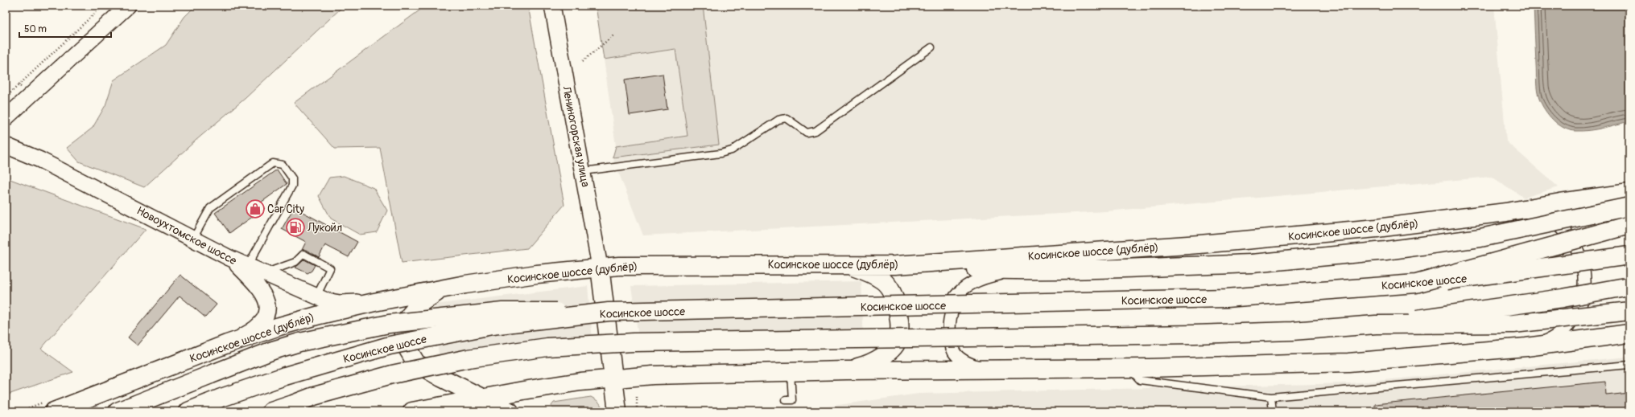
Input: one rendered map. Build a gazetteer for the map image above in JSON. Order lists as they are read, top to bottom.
{
  "streets": {
    "main road": ["Косинское шоссе (дублёр)", "Косинское шоссе"],
    "street": ["Лениногорская улица", "Новоухтомское шоссе"]
  },
  "crossings": [
    ["Лениногорская улица", "Косинское шоссе (дублёр)"],
    ["Косинское шоссе (дублёр)", "Новоухтомское шоссе"]
  ],
  "places": {
    "shop": ["Car City"],
    "fuel station": ["Лукойл"]
  },
  "scale_bar": "50 m"
}
